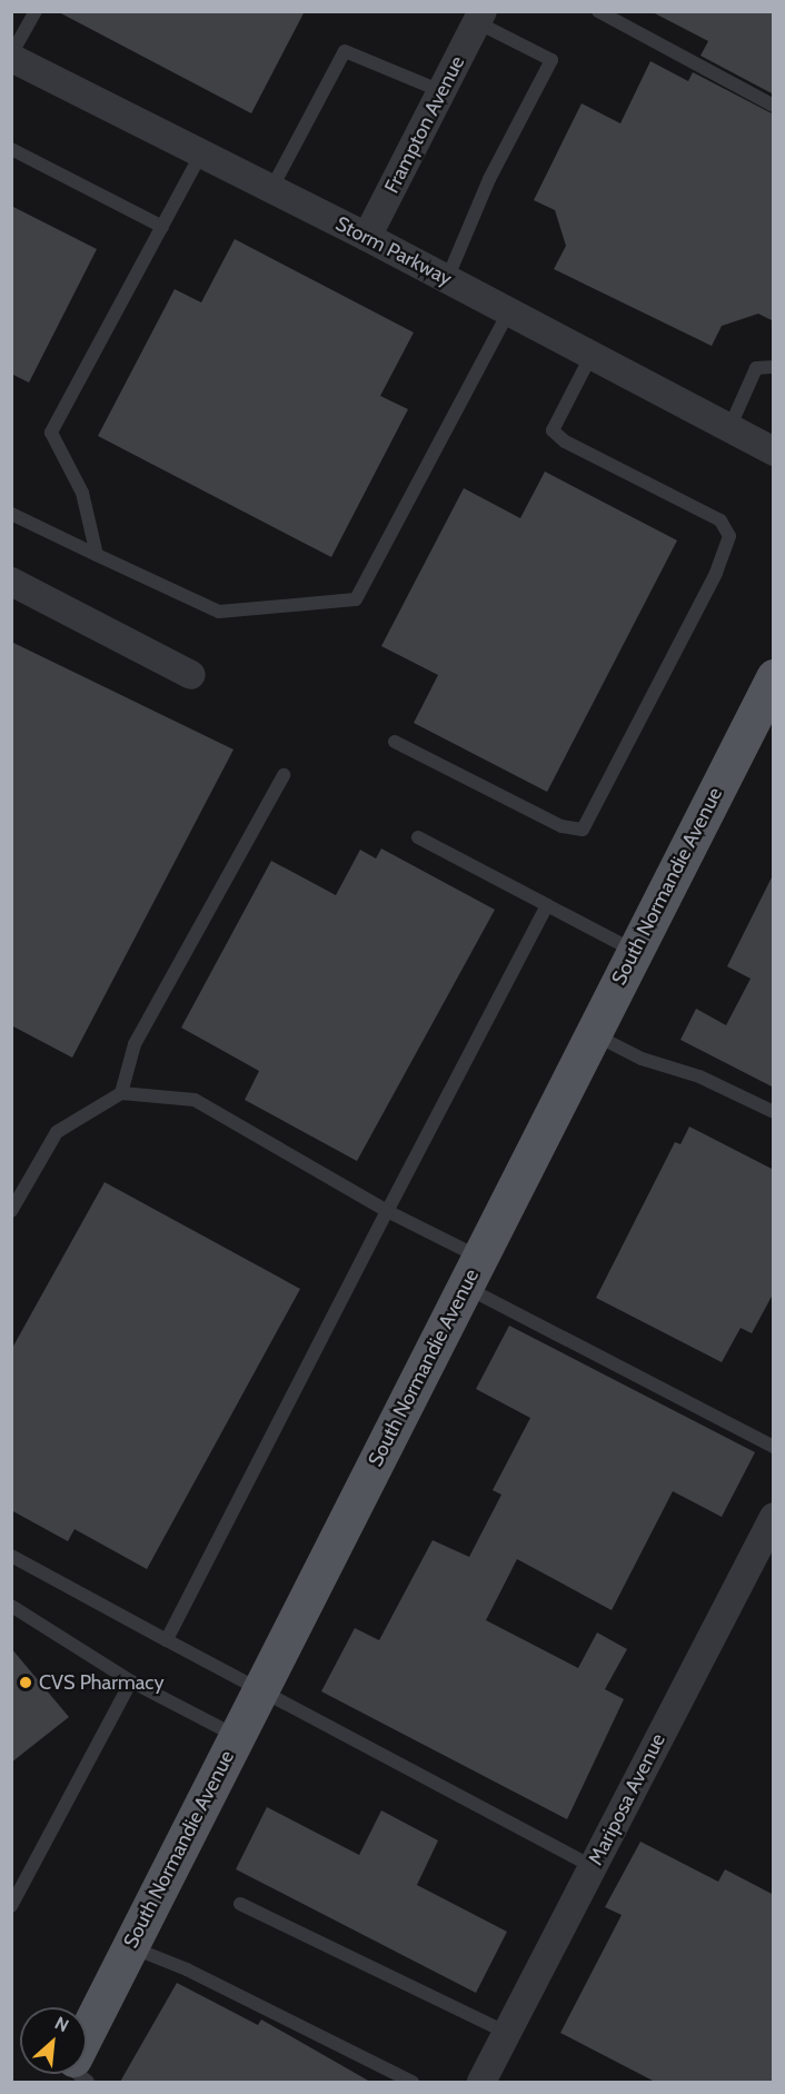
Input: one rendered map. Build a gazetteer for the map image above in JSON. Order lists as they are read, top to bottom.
{
  "streets": {
    "main road": ["South Normandie Avenue"],
    "street": ["Frampton Avenue", "Storm Parkway", "Mariposa Avenue"]
  },
  "crossings": [
    ["Frampton Avenue", "Storm Parkway"]
  ],
  "places": ["CVS Pharmacy"],
  "north": "top right"
}
